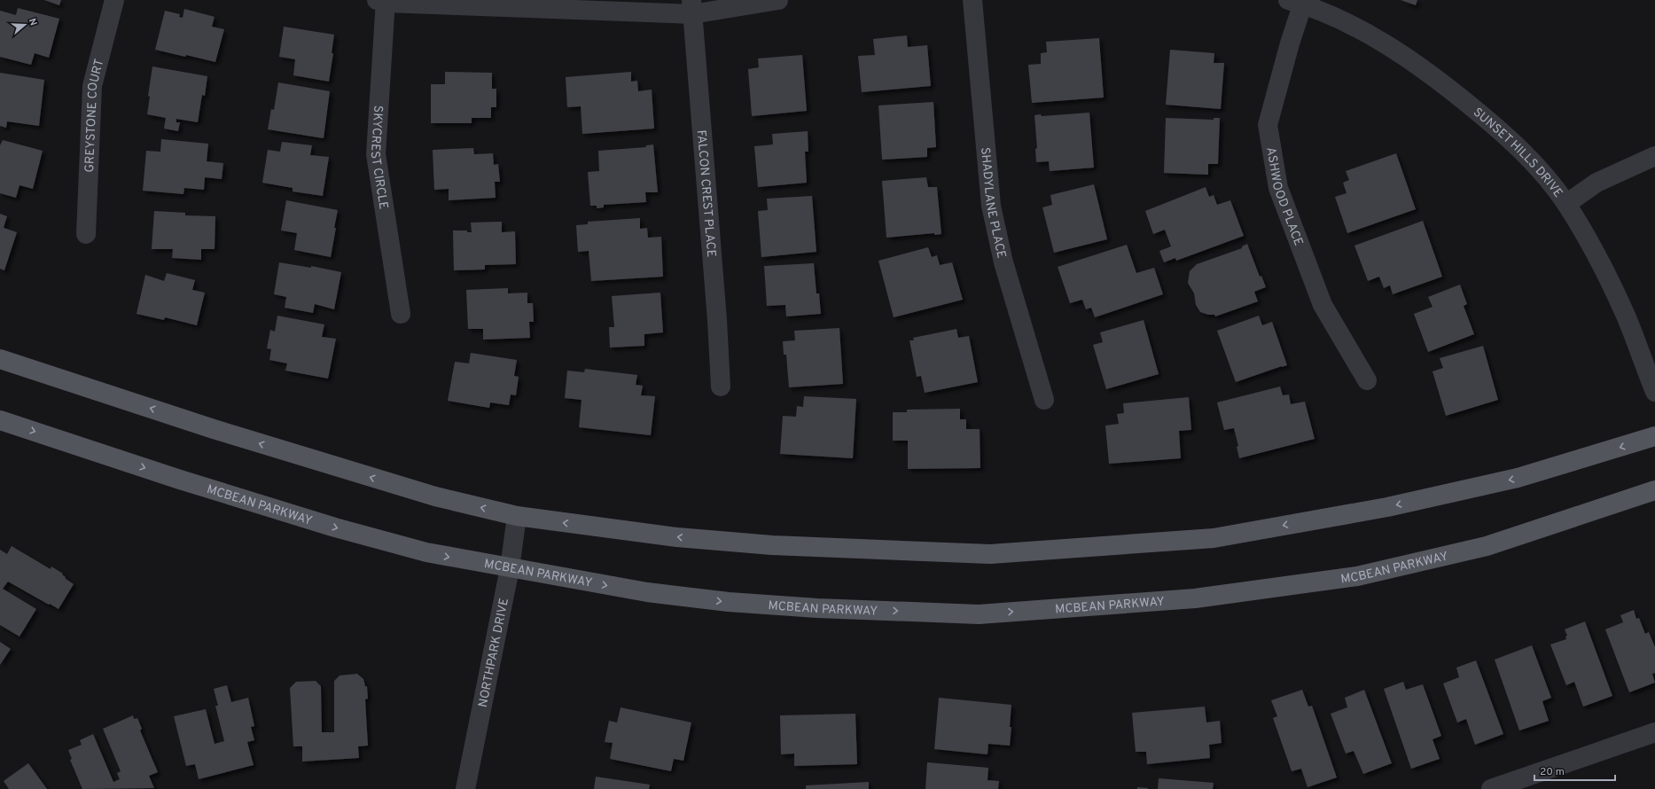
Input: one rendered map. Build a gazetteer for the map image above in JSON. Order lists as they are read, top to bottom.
{
  "streets": {
    "main road": ["MCBEAN PARKWAY"],
    "street": [
      "GREYSTONE COURT",
      "SUNSET HILLS DRIVE",
      "SKYCREST CIRCLE",
      "FALCON CREST PLACE",
      "ASHWOOD PLACE",
      "SHADYLANE PLACE",
      "NORTHPARK DRIVE"
    ]
  },
  "crossings": [
    ["SUNSET HILLS DRIVE", "ASHWOOD PLACE"],
    ["MCBEAN PARKWAY", "NORTHPARK DRIVE"]
  ],
  "scale_bar": "20 m",
  "north": "right"
}
